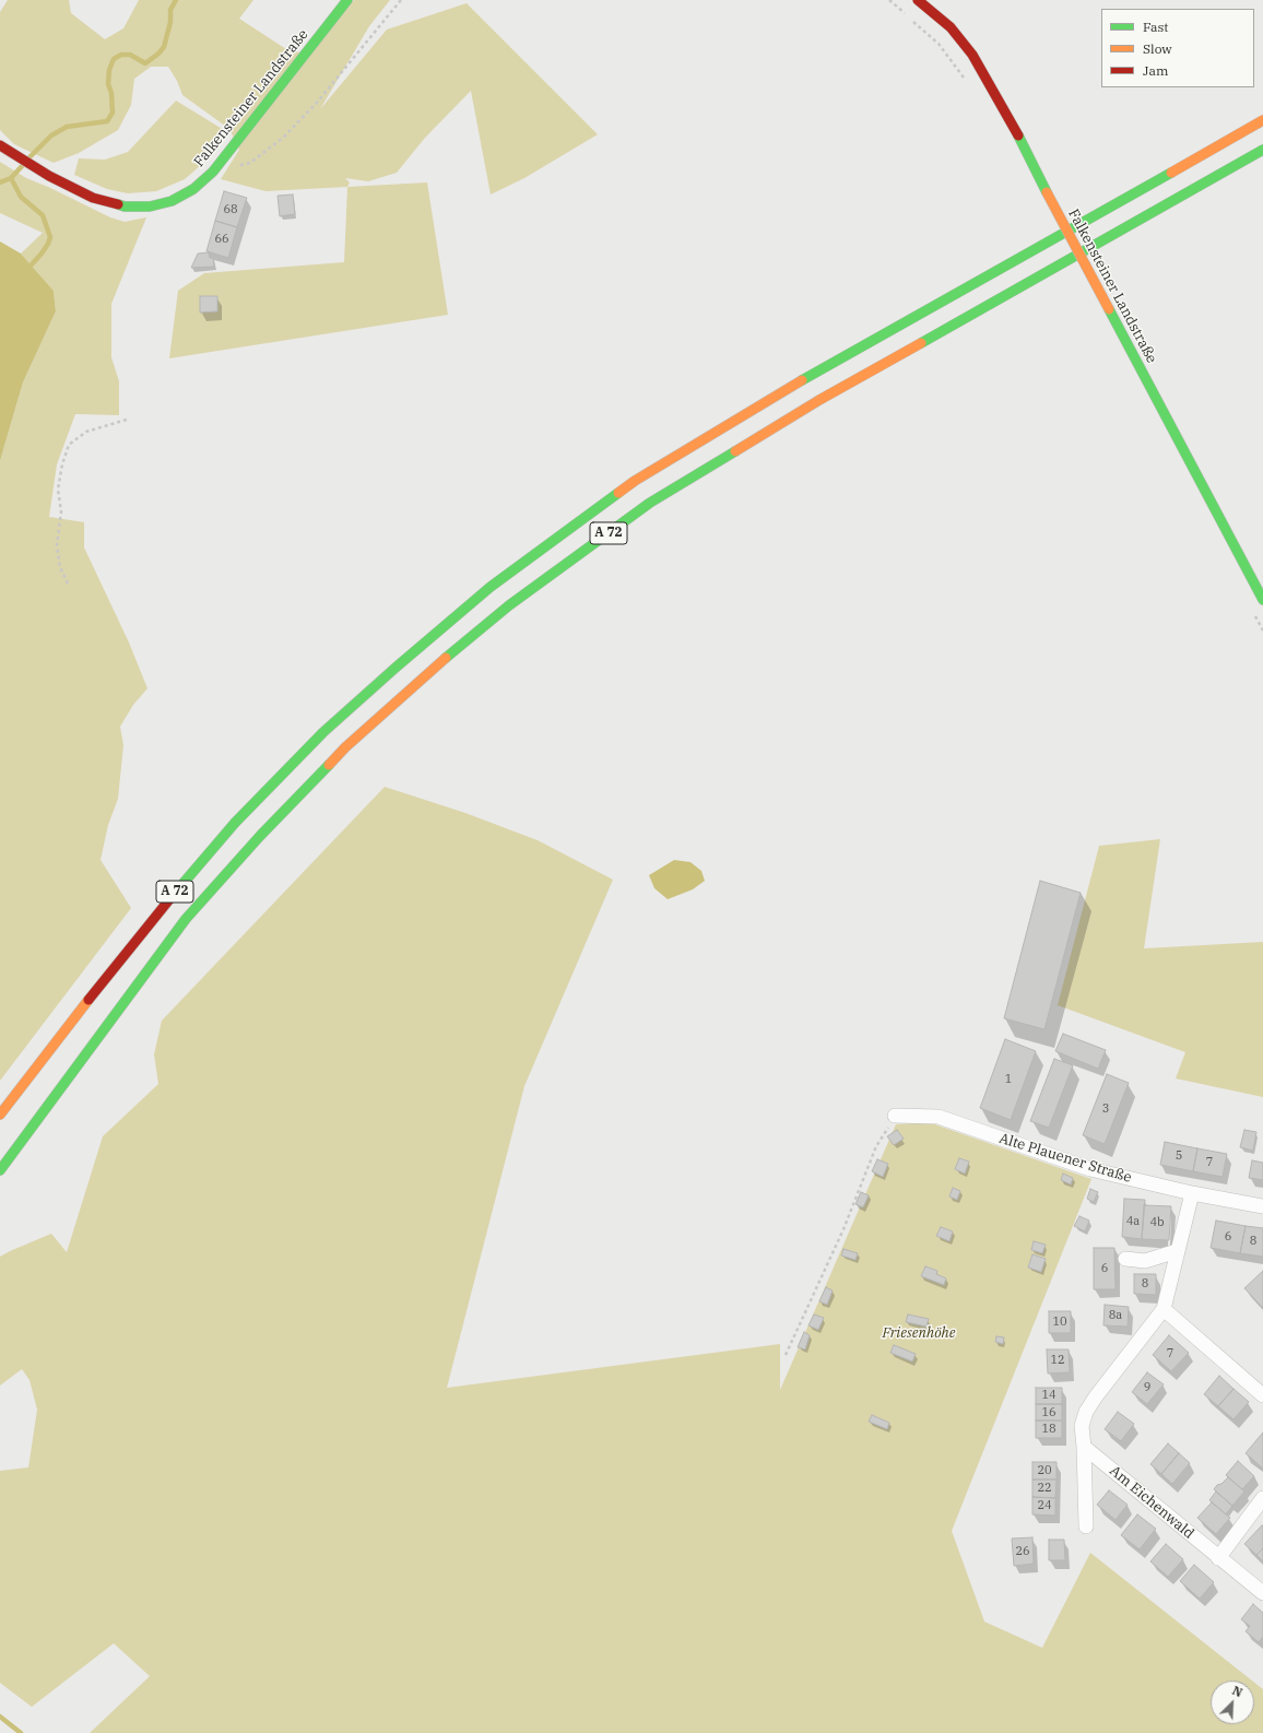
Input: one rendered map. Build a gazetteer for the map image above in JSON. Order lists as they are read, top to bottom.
{
  "streets": {
    "main road": ["Falkensteiner Landstraße", "A 72"],
    "street": ["Alte Plauener Straße", "Am Eichenwald"]
  },
  "parks": ["Friesenhöhe"],
  "house_numbers": [
    "68",
    "66",
    "1",
    "3",
    "5",
    "7",
    "4a",
    "4b",
    "6",
    "8",
    "6",
    "8",
    "8a",
    "10",
    "7",
    "12",
    "9",
    "14",
    "16",
    "18",
    "20",
    "22",
    "24",
    "26"
  ],
  "legend": ["Fast", "Slow", "Jam"],
  "north": "top right"
}
